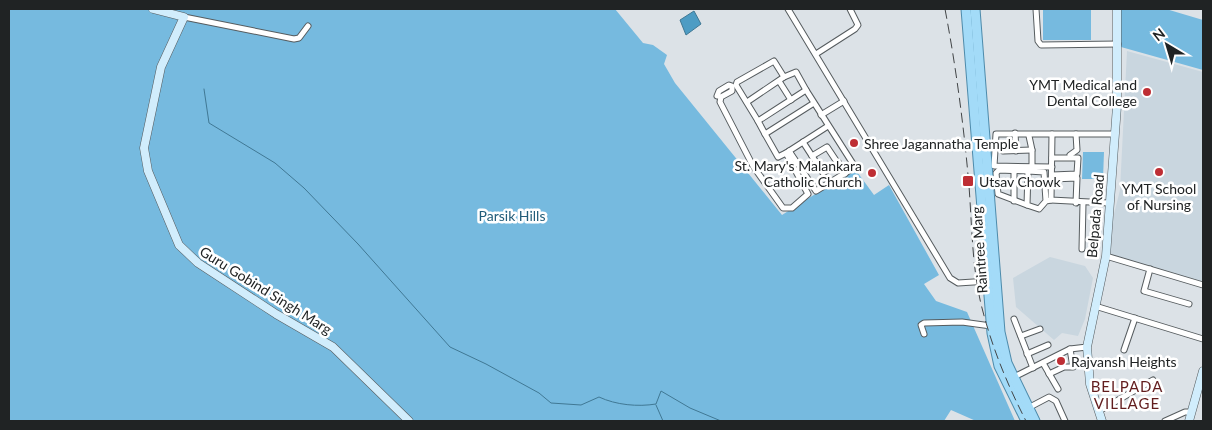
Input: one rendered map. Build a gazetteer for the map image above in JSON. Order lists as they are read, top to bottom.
{
  "streets": {
    "main road": ["Raintree Marg"],
    "street": ["Belpada Road", "Guru Gobind Singh Marg"]
  },
  "districts": ["BELPADA VILLAGE"],
  "parks": ["Parsik Hills"],
  "places": {
    "other": [
      "YMT Medical and Dental College",
      "Shree Jagannatha Temple",
      "YMT School of Nursing",
      "St. Mary's Malankara Catholic Church",
      "Rajvansh Heights"
    ],
    "transit": ["Utsav Chowk"]
  },
  "north": "top left"
}
